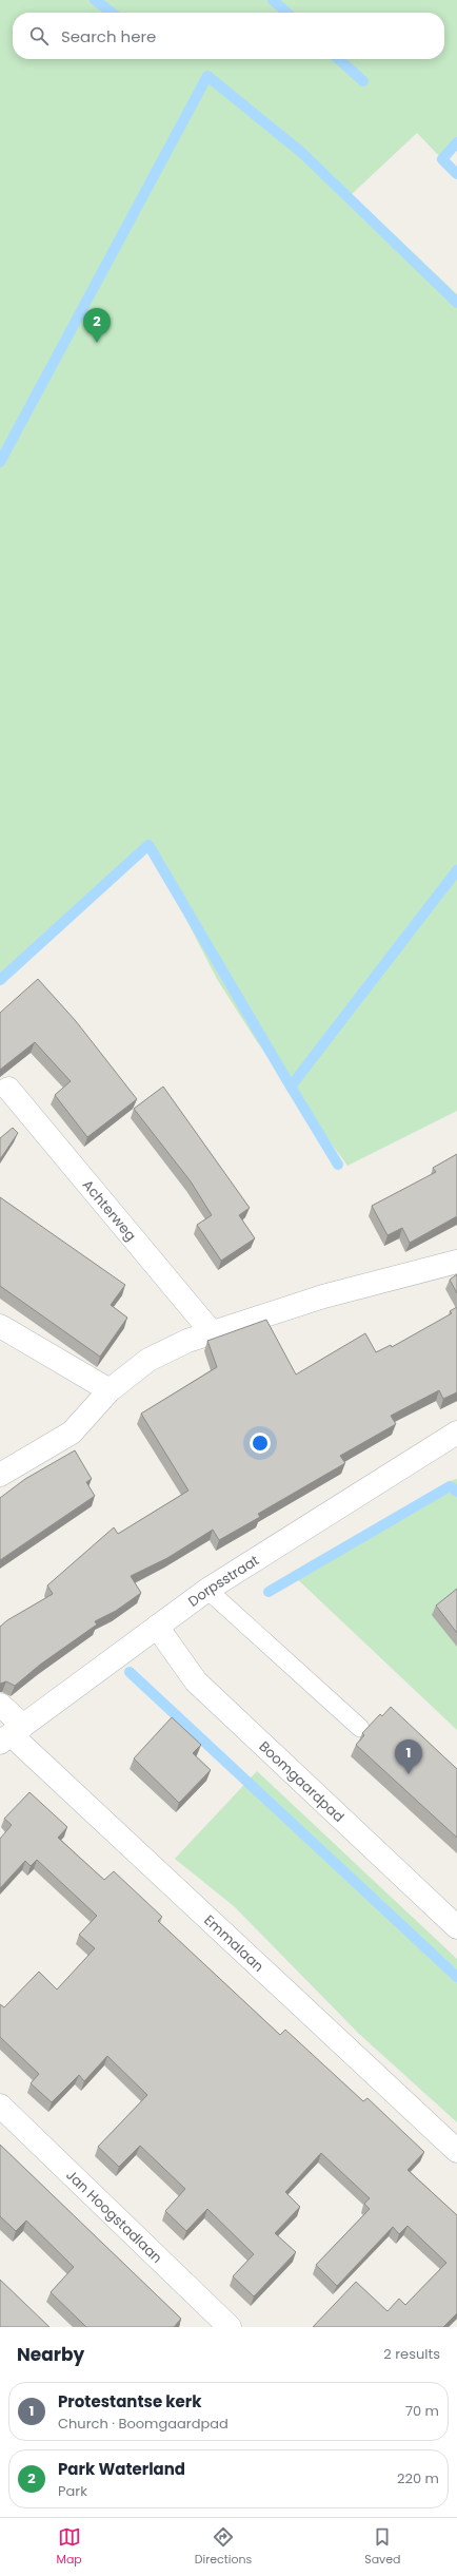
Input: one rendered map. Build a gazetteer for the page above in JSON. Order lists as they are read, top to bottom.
{
  "streets": {
    "street": [
      "Achterweg",
      "Dorpsstraat",
      "Boomgaardpad",
      "Emmalaan",
      "Jan Hoogstadlaan"
    ]
  },
  "crossings": [
    ["Dorpsstraat", "Boomgaardpad"],
    ["Dorpsstraat", "Emmalaan"]
  ],
  "page": {
    "search": "Search here",
    "pins": ["2", "1"],
    "heading": ["Nearby", "2 results"],
    "list": [
      {
        "mark": "1",
        "name": "Protestantse kerk",
        "note": "Church · Boomgaardpad",
        "value": "70 m"
      },
      {
        "mark": "2",
        "name": "Park Waterland",
        "note": "Park",
        "value": "220 m"
      }
    ],
    "nav": ["Map", "Directions", "Saved"]
  }
}
